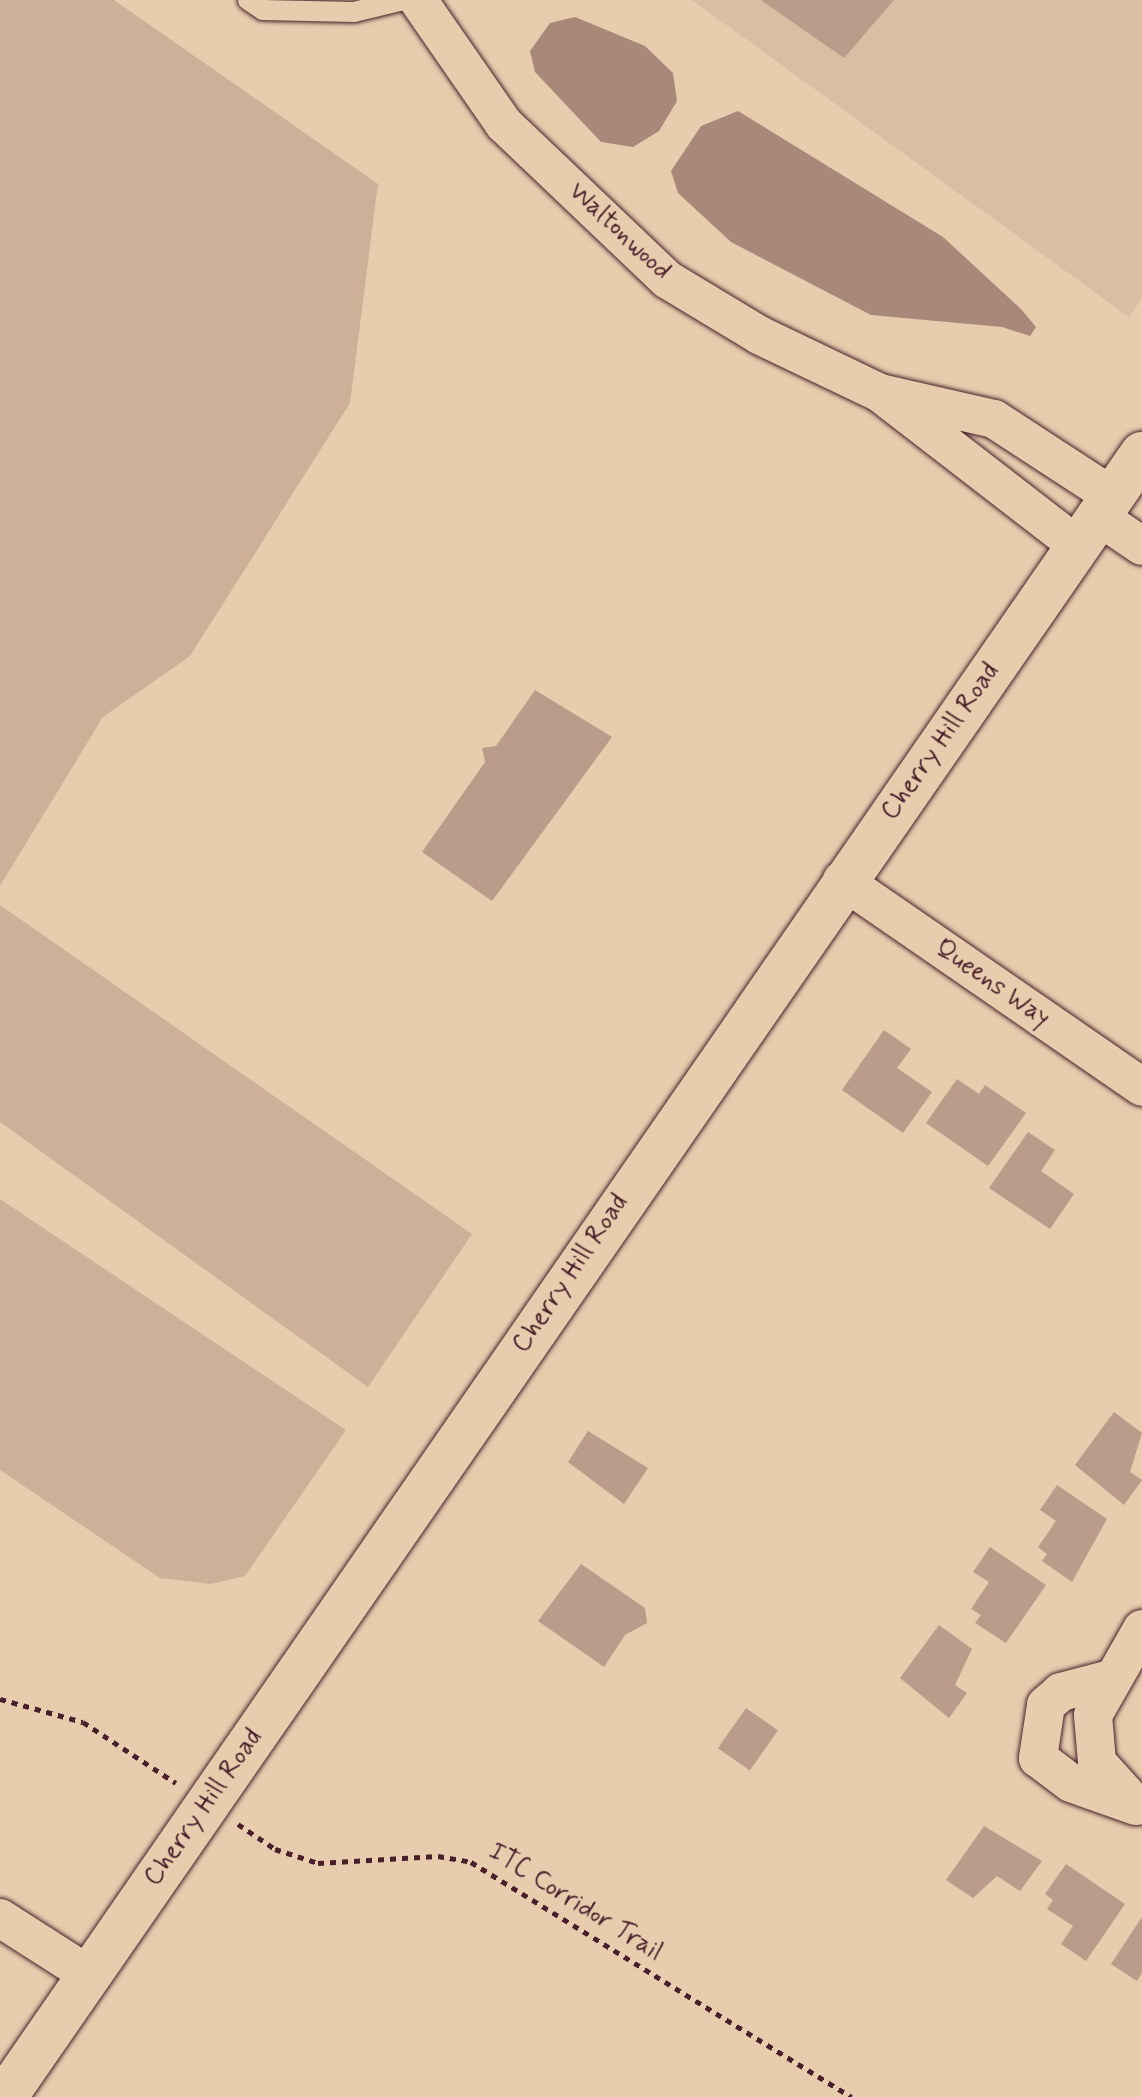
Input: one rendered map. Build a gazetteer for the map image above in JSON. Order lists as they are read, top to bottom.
{
  "streets": {
    "main road": ["Cherry Hill Road"],
    "street": ["Waltonwood", "Queens Way"],
    "path": ["ITC Corridor Trail"]
  },
  "crossings": [
    ["Waltonwood", "Cherry Hill Road"],
    ["Cherry Hill Road", "Queens Way"],
    ["Cherry Hill Road", "ITC Corridor Trail"]
  ]
}
